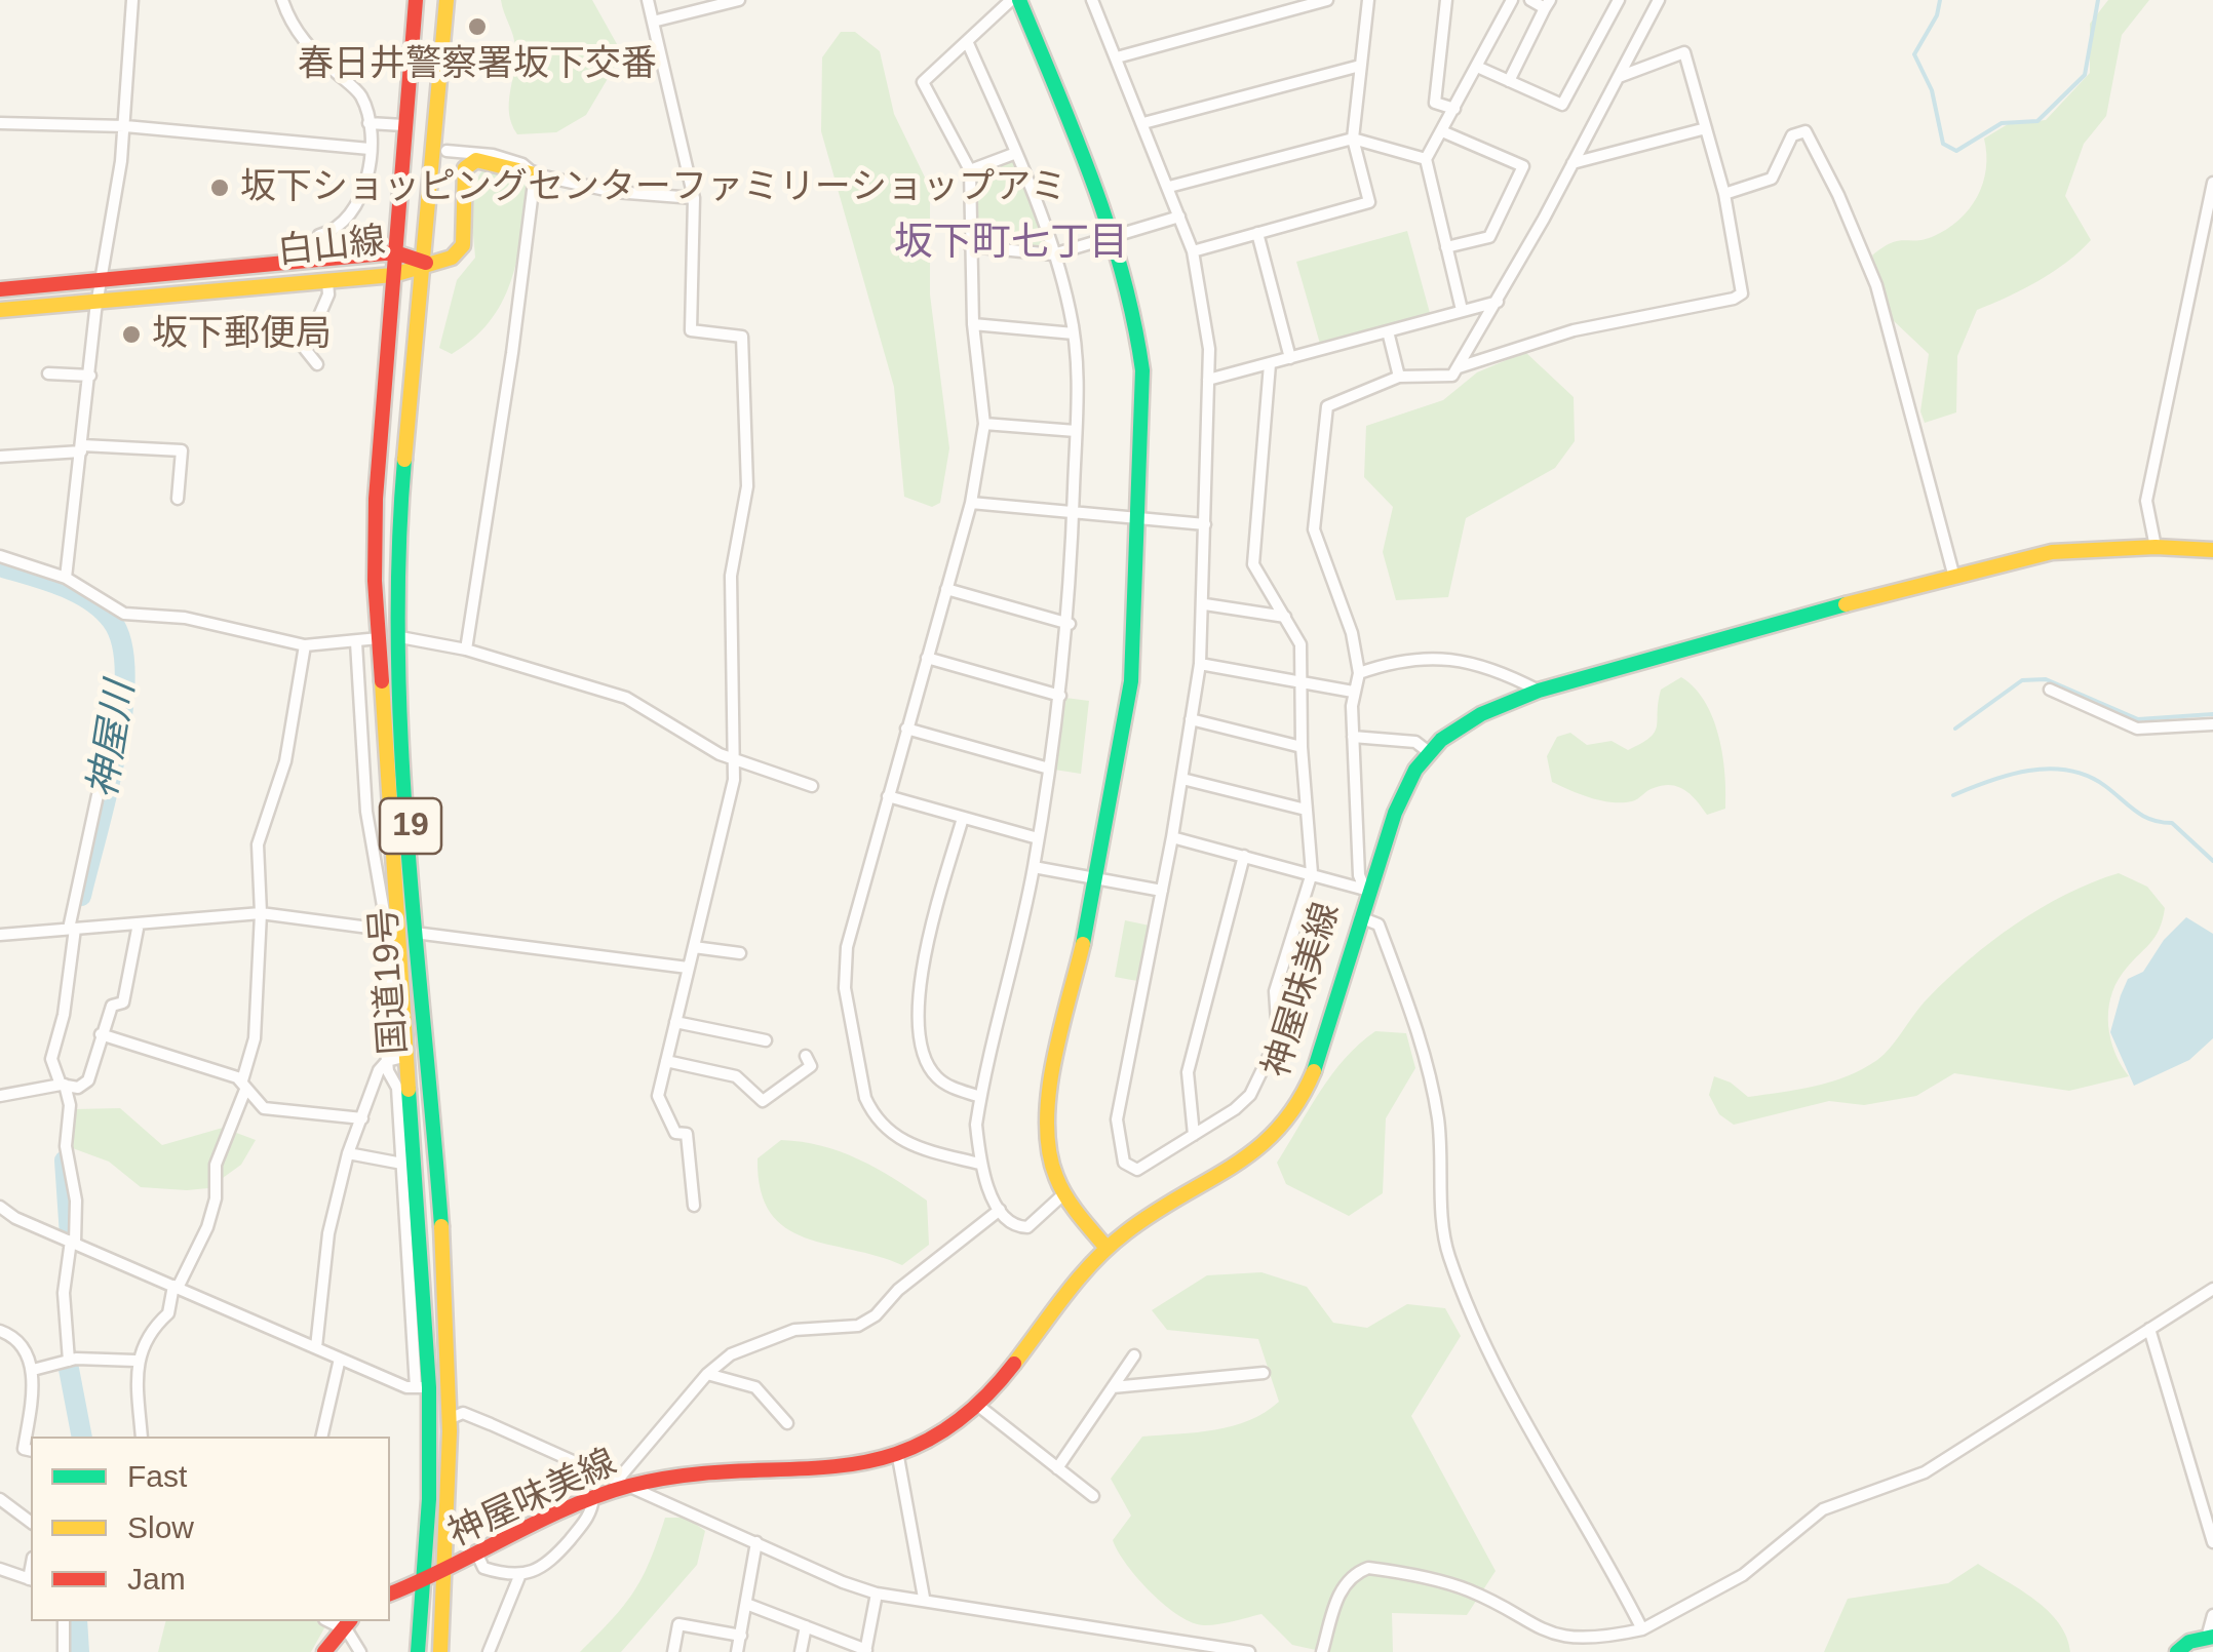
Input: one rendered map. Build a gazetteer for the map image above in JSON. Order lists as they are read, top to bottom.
{
  "streets": {
    "main road": [
      "白山線",
      "19",
      "国道19号",
      "神屋味美線"
    ]
  },
  "crossings": [
    ["白山線", "国道19号"],
    ["国道19号", "神屋味美線"]
  ],
  "districts": ["坂下町七丁目"],
  "water": ["神屋川"],
  "places": ["春日井警察署坂下交番", "坂下ショッピングセンターファミリーショップアミ", "坂下郵便局"],
  "legend": ["Fast", "Slow", "Jam"]
}
